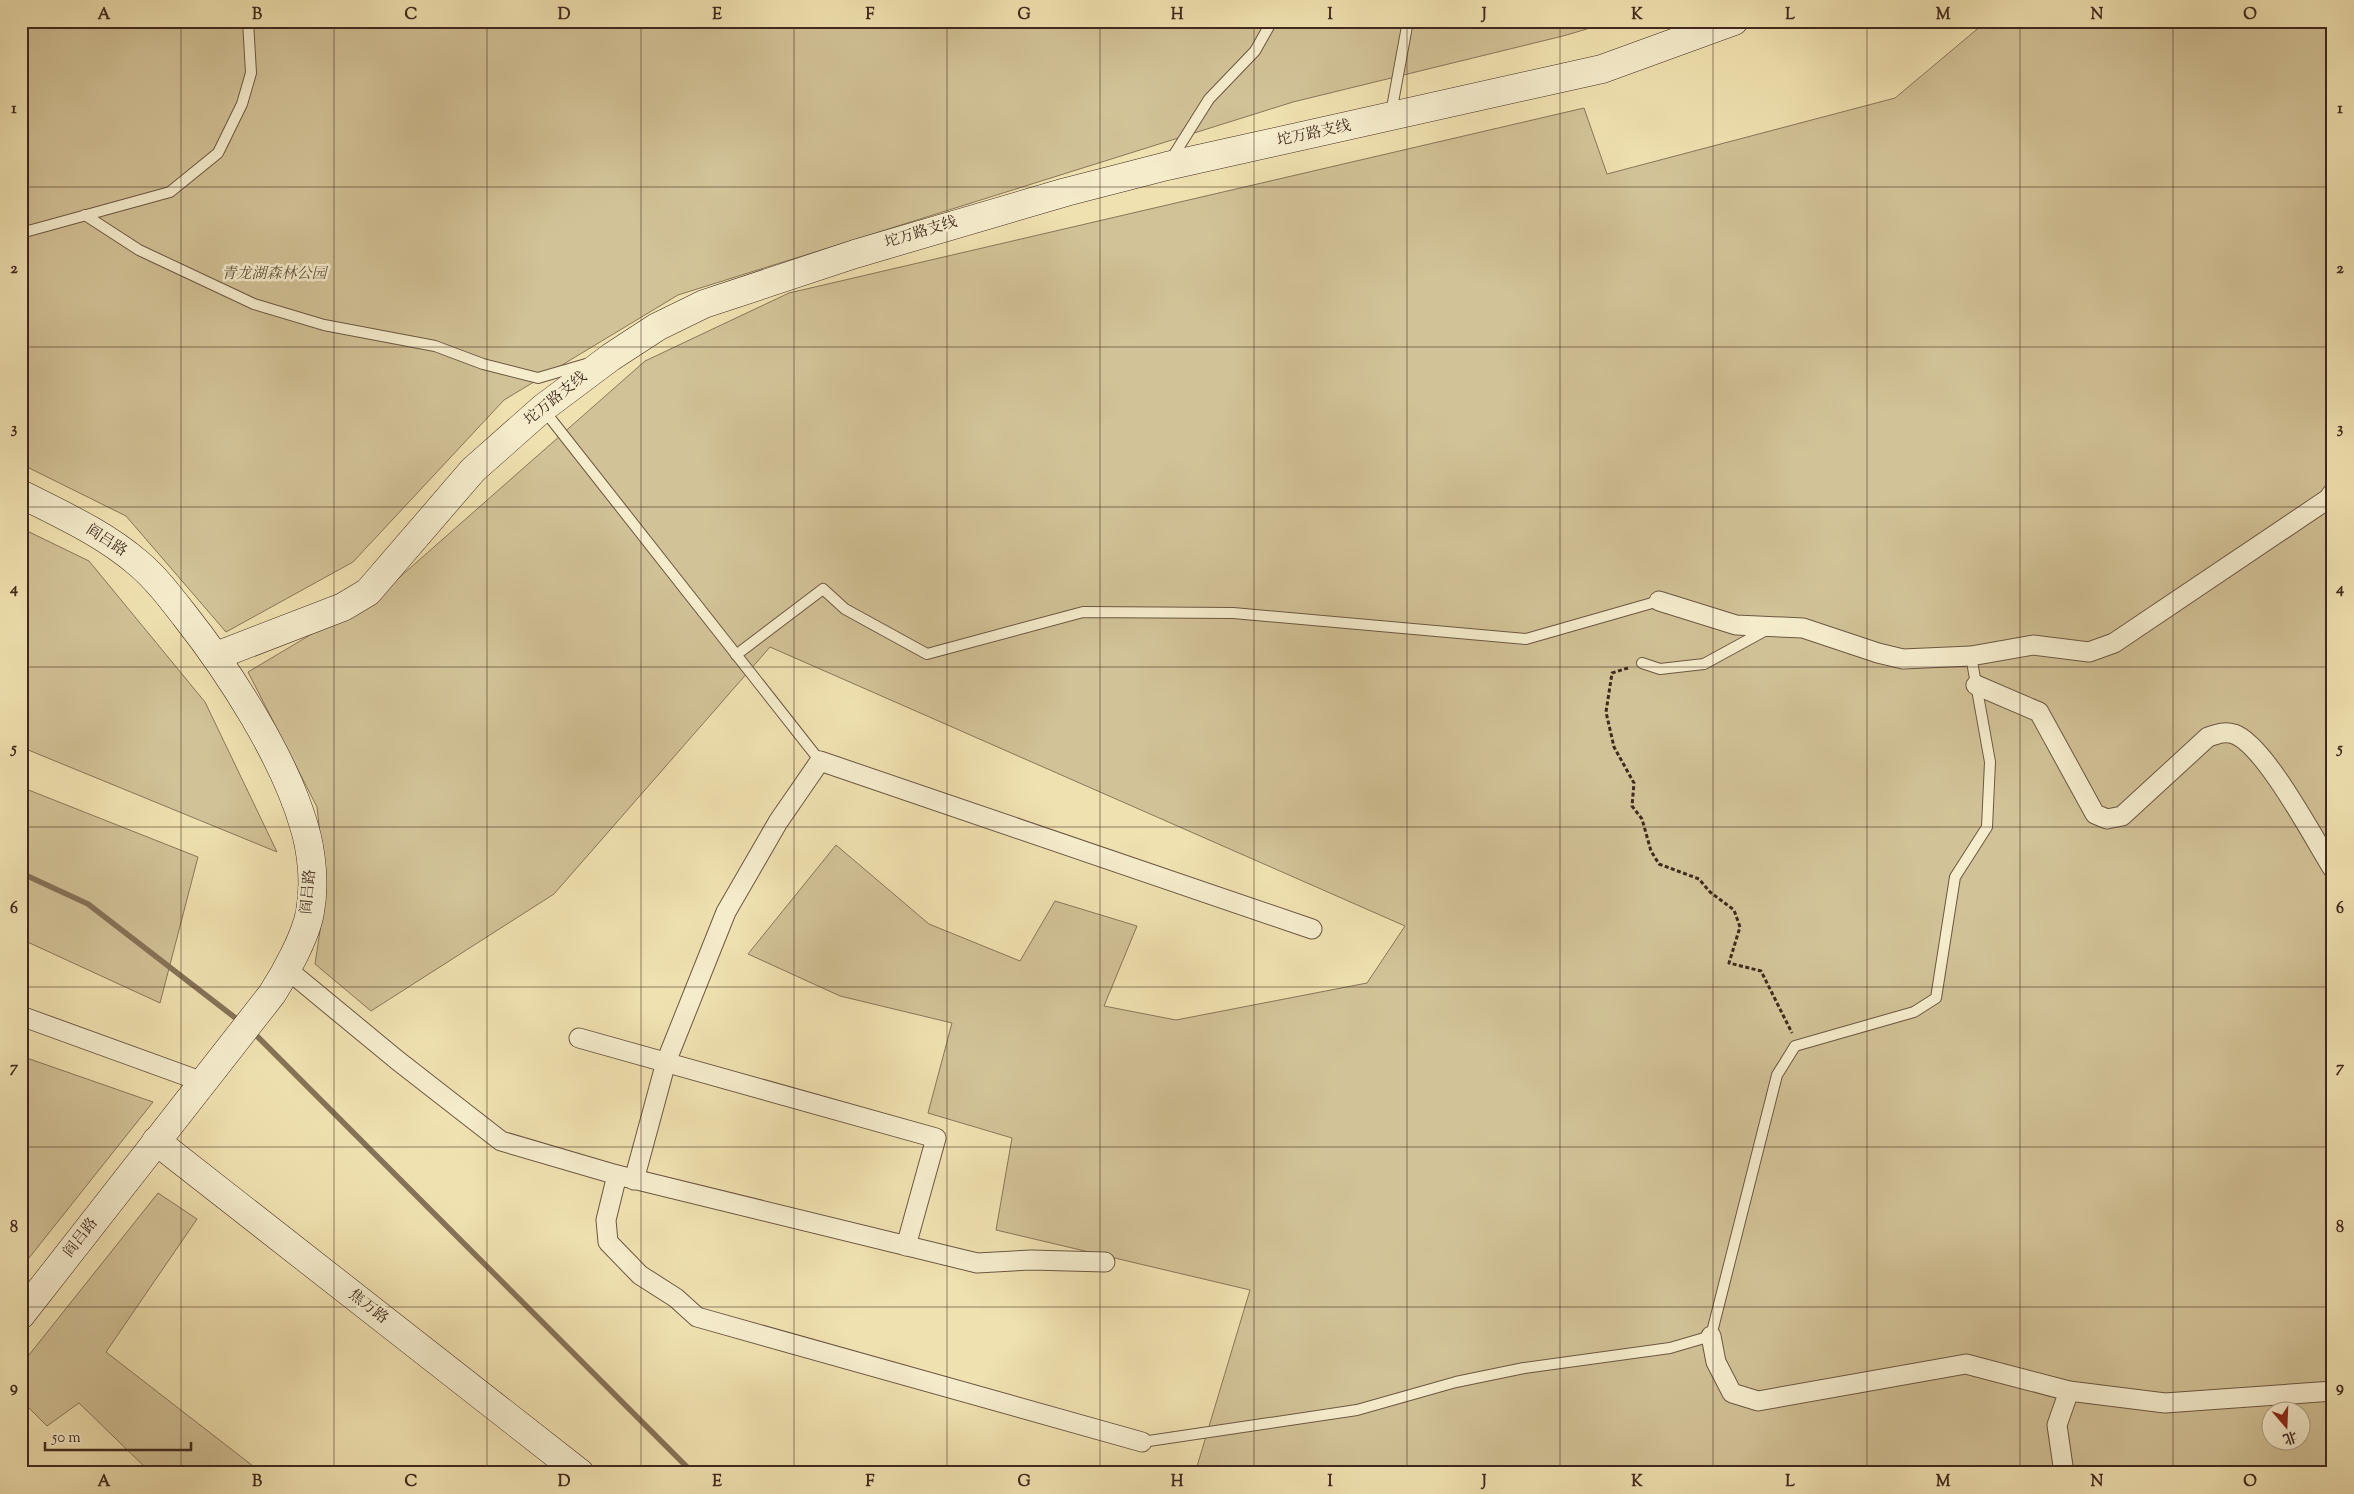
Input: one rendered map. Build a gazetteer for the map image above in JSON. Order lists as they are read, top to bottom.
{
  "streets": {
    "main road": ["坨万路支线", "阎吕路", "焦万路"]
  },
  "crossings": [
    ["坨万路支线", "阎吕路"],
    ["阎吕路", "焦万路"]
  ],
  "parks": ["青龙湖森林公园"],
  "scale_bar": "50 m",
  "north": "bottom",
  "grid": {
    "columns": [
      "A",
      "B",
      "C",
      "D",
      "E",
      "F",
      "G",
      "H",
      "I",
      "J",
      "K",
      "L",
      "M",
      "N",
      "O"
    ],
    "rows": [
      "1",
      "2",
      "3",
      "4",
      "5",
      "6",
      "7",
      "8",
      "9"
    ]
  }
}
